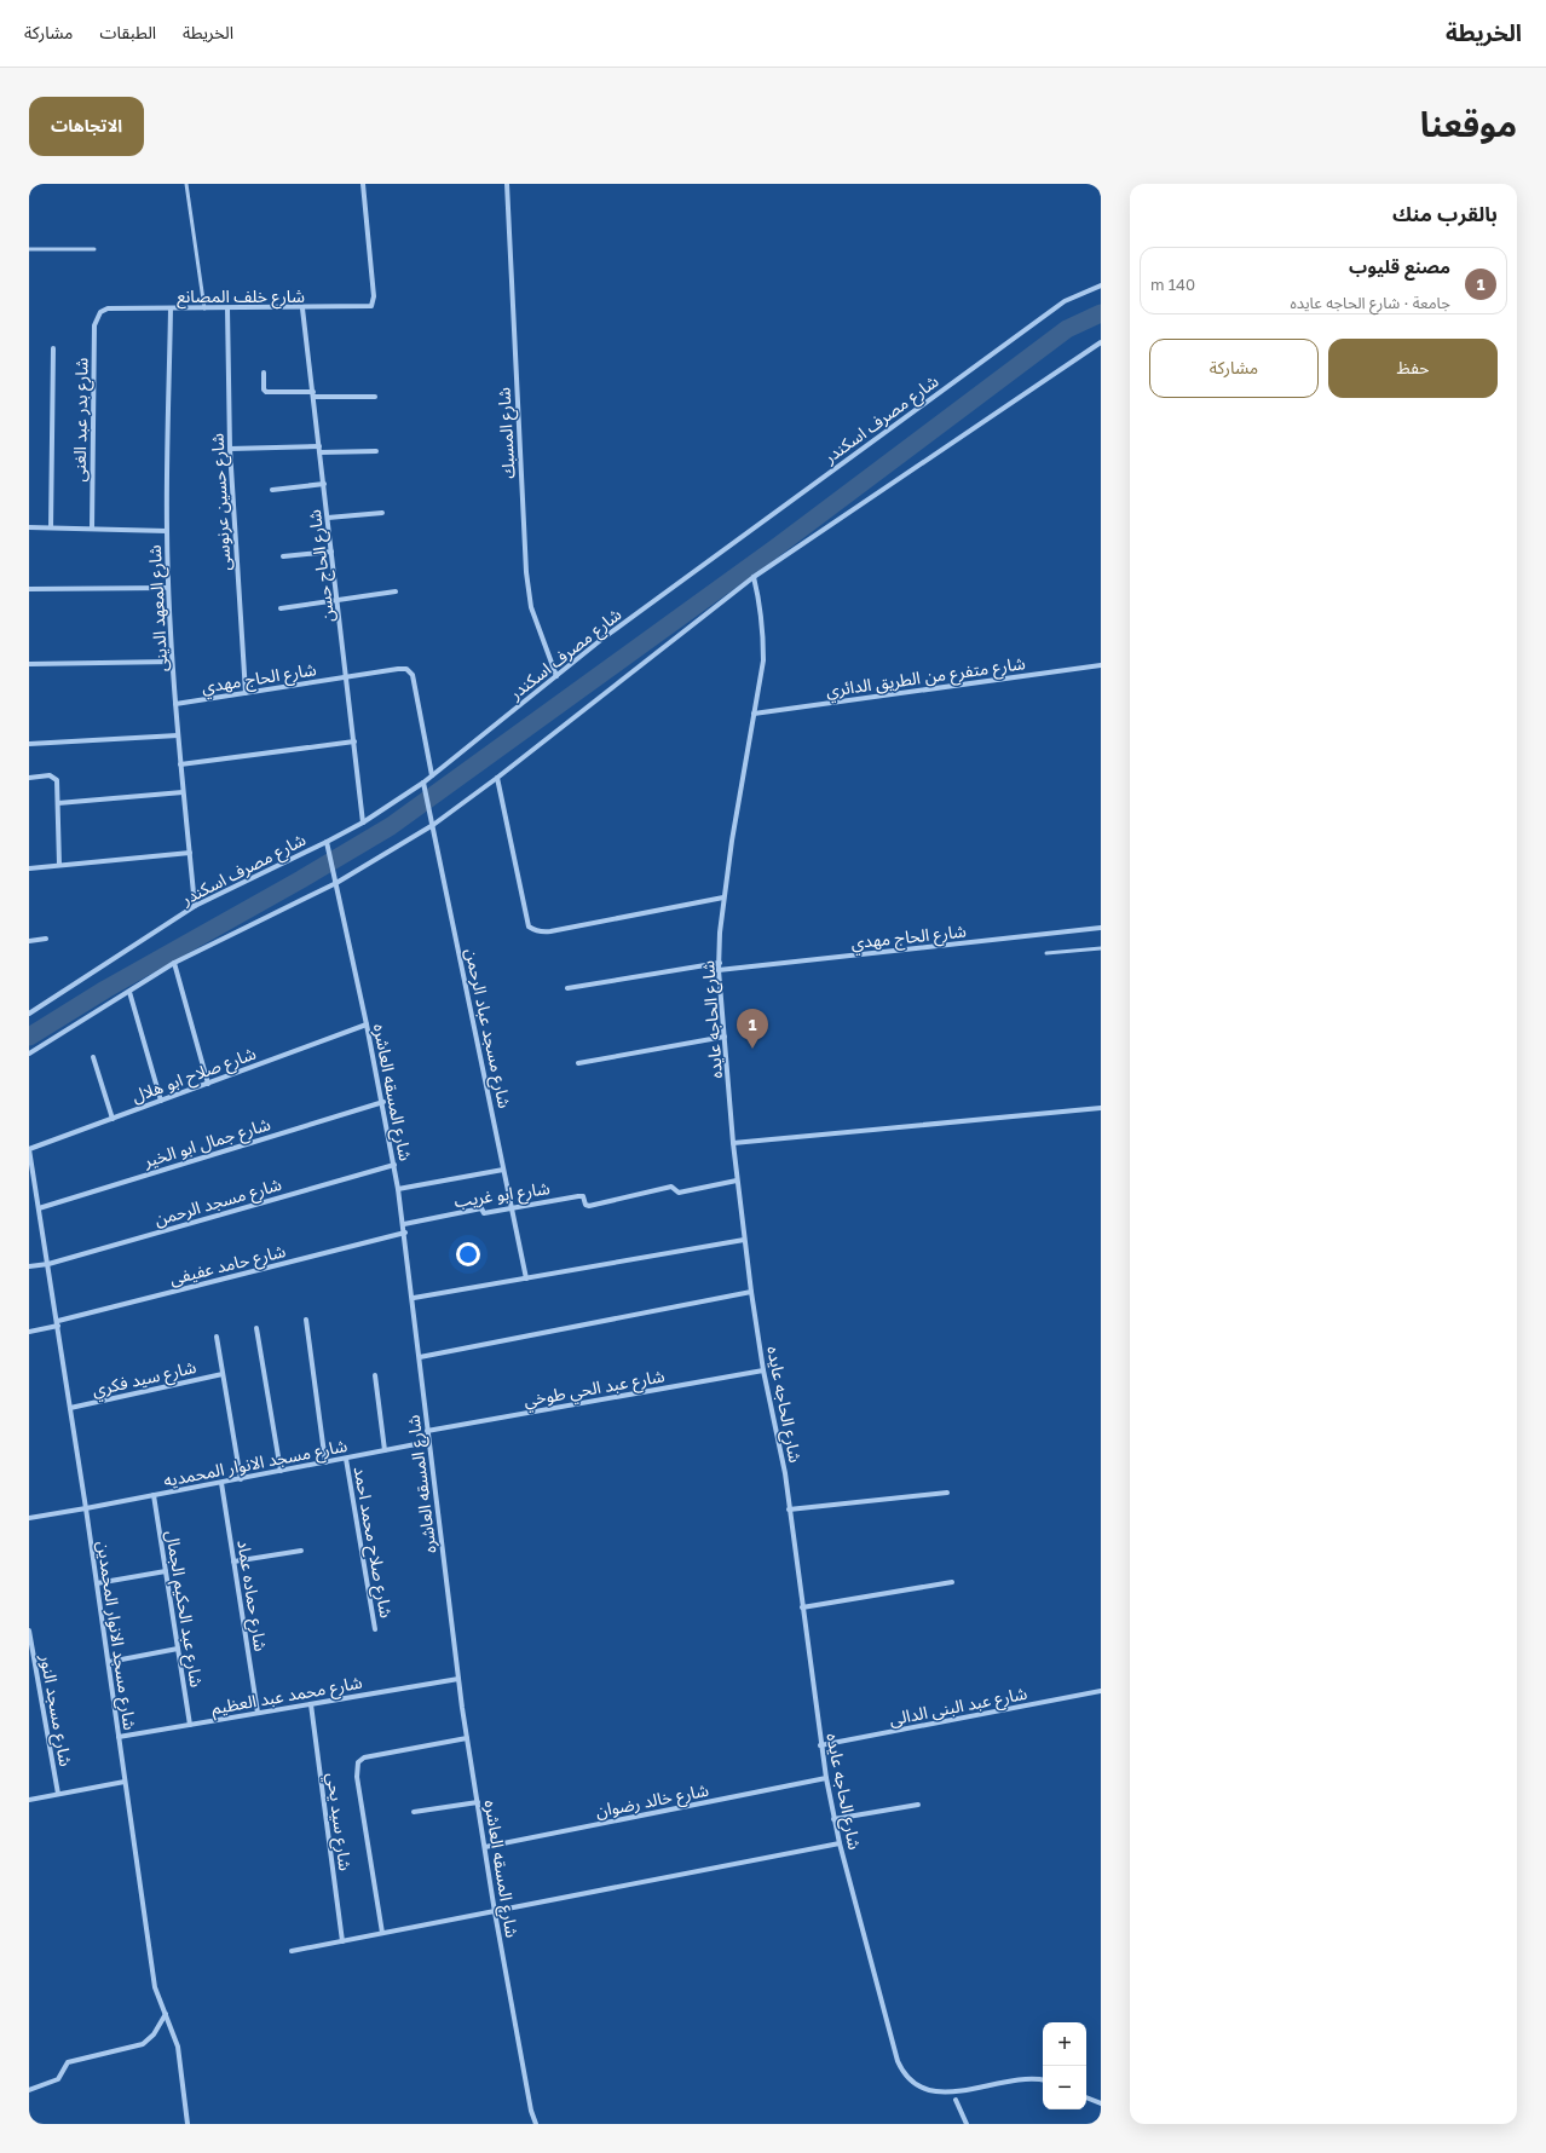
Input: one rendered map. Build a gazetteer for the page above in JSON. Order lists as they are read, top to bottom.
{
  "streets": {
    "street": [
      "شارع خلف المصانع",
      "شارع مصرف اسكندر",
      "شارع بدر عبد الغنى",
      "شارع المسبك",
      "شارع حسين عرنوسى",
      "شارع الحاج حسن",
      "شارع المعهد الدينى",
      "شارع متفرع من الطريق الدائري",
      "شارع الحاج مهدي",
      "شارع الحاجه عايده",
      "شارع مسجد عباد الرحمن",
      "شارع صلاح ابو هلال",
      "شارع المسقه العاشره",
      "شارع جمال ابو الخير",
      "شارع ابو غريب",
      "شارع مسجد الرحمن",
      "شارع حامد عفيفى",
      "شارع سيد فكري",
      "شارع عبد الحي طوخي",
      "شارع مسجد الانوار المحمديه",
      "شارع صلاح محمد احمد",
      "شارع حماده عماد",
      "شارع عبد الحكيم الجمال",
      "شارع مسجد الانوار المحمدين",
      "شارع محمد عبد العظيم",
      "شارع عبد البنى الدالى",
      "شارع مسجد النور",
      "شارع خالد رضوان",
      "شارع سيد يحي"
    ]
  },
  "crossings": [
    ["شارع خلف المصانع", "شارع بدر عبد الغنى"],
    ["شارع خلف المصانع", "شارع حسين عرنوسى"],
    ["شارع خلف المصانع", "شارع الحاج حسن"],
    ["شارع خلف المصانع", "شارع المعهد الدينى"],
    ["شارع مصرف اسكندر", "شارع المسبك"],
    ["شارع مصرف اسكندر", "شارع الحاج حسن"],
    ["شارع مصرف اسكندر", "شارع المعهد الدينى"],
    ["شارع مصرف اسكندر", "شارع الحاج مهدي"],
    ["شارع مصرف اسكندر", "شارع مسجد عباد الرحمن"],
    ["شارع مصرف اسكندر", "شارع المسقه العاشره"],
    ["شارع حسين عرنوسى", "شارع الحاج مهدي"],
    ["شارع الحاج حسن", "شارع الحاج مهدي"],
    ["شارع المعهد الدينى", "شارع الحاج مهدي"],
    ["شارع متفرع من الطريق الدائري", "شارع الحاجه عايده"],
    ["شارع الحاج مهدي", "شارع الحاجه عايده"],
    ["شارع الحاجه عايده", "شارع ابو غريب"],
    ["شارع الحاجه عايده", "شارع عبد الحي طوخي"],
    ["شارع الحاجه عايده", "شارع عبد البنى الدالى"],
    ["شارع الحاجه عايده", "شارع خالد رضوان"],
    ["شارع مسجد عباد الرحمن", "شارع ابو غريب"],
    ["شارع صلاح ابو هلال", "شارع المسقه العاشره"],
    ["شارع صلاح ابو هلال", "شارع مسجد الانوار المحمدين"],
    ["شارع المسقه العاشره", "شارع جمال ابو الخير"],
    ["شارع المسقه العاشره", "شارع ابو غريب"],
    ["شارع المسقه العاشره", "شارع مسجد الرحمن"],
    ["شارع المسقه العاشره", "شارع حامد عفيفى"],
    ["شارع المسقه العاشره", "شارع عبد الحي طوخي"],
    ["شارع المسقه العاشره", "شارع مسجد الانوار المحمديه"],
    ["شارع المسقه العاشره", "شارع محمد عبد العظيم"],
    ["شارع المسقه العاشره", "شارع خالد رضوان"],
    ["شارع جمال ابو الخير", "شارع مسجد الانوار المحمدين"],
    ["شارع مسجد الرحمن", "شارع مسجد الانوار المحمدين"],
    ["شارع حامد عفيفى", "شارع مسجد الانوار المحمدين"],
    ["شارع سيد فكري", "شارع مسجد الانوار المحمدين"],
    ["شارع مسجد الانوار المحمديه", "شارع صلاح محمد احمد"],
    ["شارع مسجد الانوار المحمديه", "شارع حماده عماد"],
    ["شارع مسجد الانوار المحمديه", "شارع عبد الحكيم الجمال"],
    ["شارع مسجد الانوار المحمديه", "شارع مسجد الانوار المحمدين"],
    ["شارع حماده عماد", "شارع محمد عبد العظيم"],
    ["شارع عبد الحكيم الجمال", "شارع محمد عبد العظيم"],
    ["شارع مسجد الانوار المحمدين", "شارع محمد عبد العظيم"],
    ["شارع محمد عبد العظيم", "شارع سيد يحي"]
  ],
  "page": {
    "header": "الخريطة",
    "nav": ["الخريطة", "الطبقات", "مشاركة"],
    "title": "موقعنا",
    "buttons": [
      "الاتجاهات",
      ["حفظ", "مشاركة"]
    ],
    "heading": "بالقرب منك",
    "list": [
      {
        "mark": "1",
        "name": "مصنع قليوب",
        "note": "جامعة · شارع الحاجه عايده",
        "value": "140 m"
      }
    ],
    "pins": "1",
    "map_buttons": ["+", "−"]
  }
}
